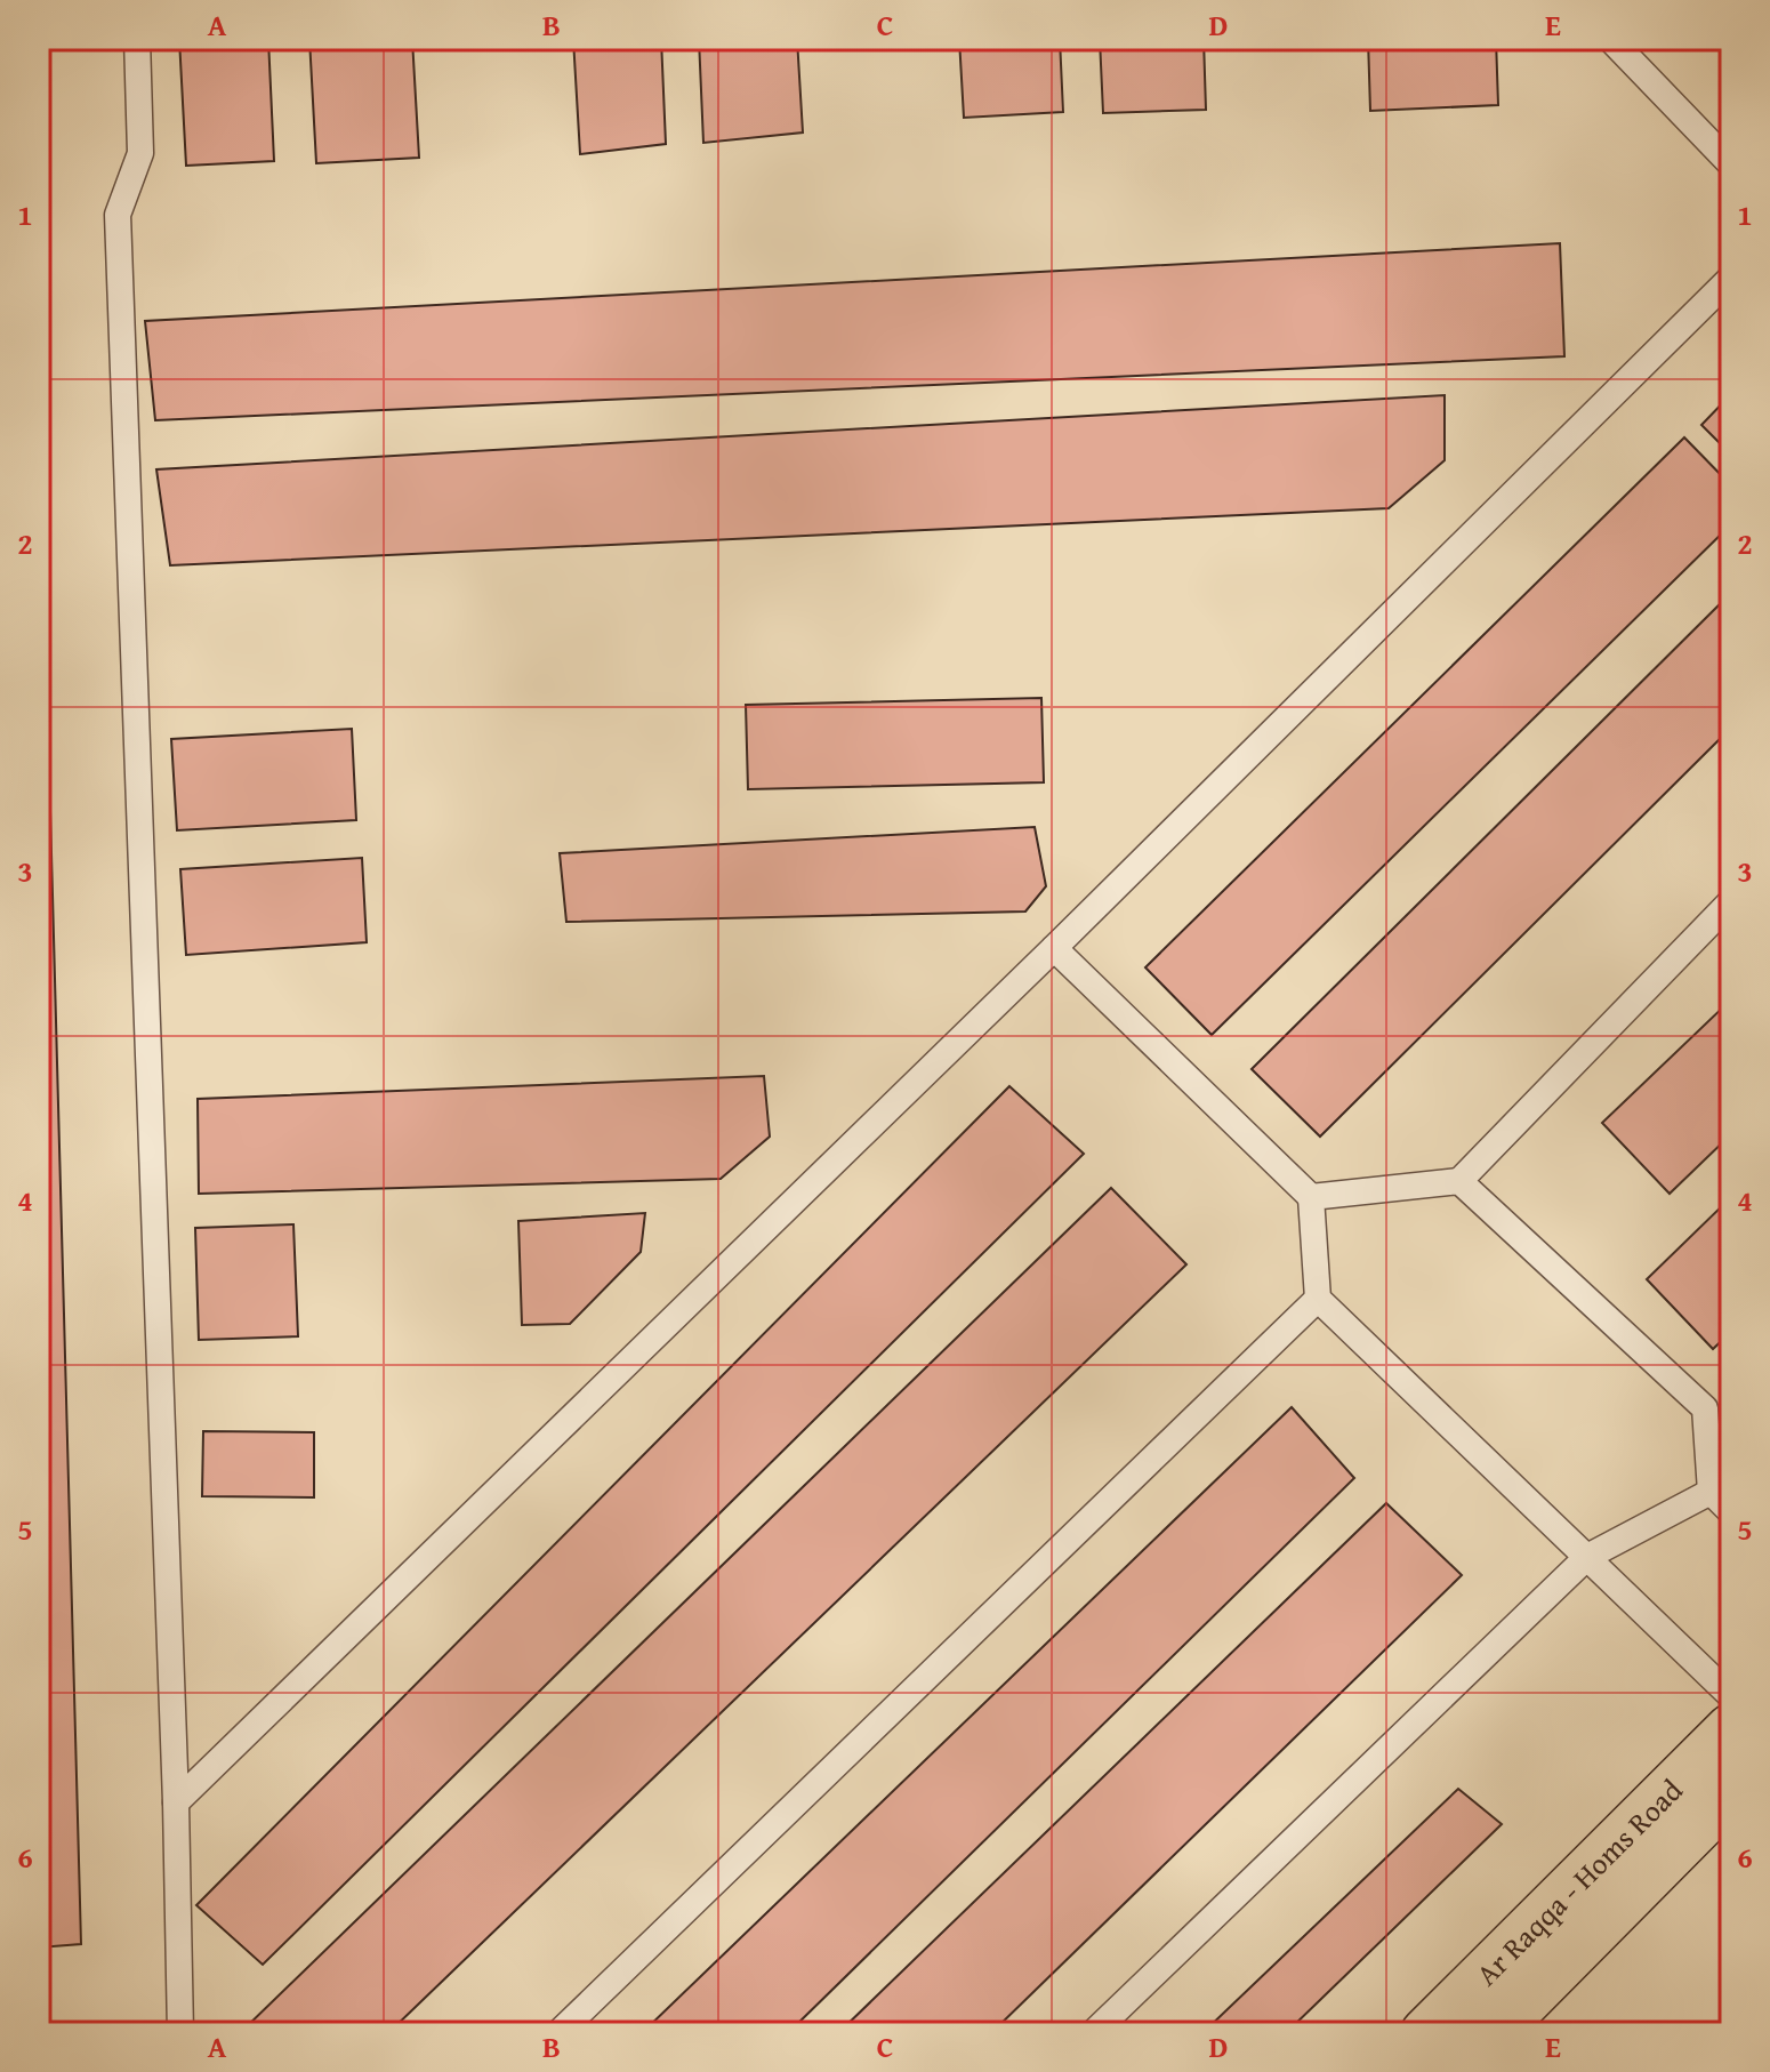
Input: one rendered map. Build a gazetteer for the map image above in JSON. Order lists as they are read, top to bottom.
{
  "streets": {
    "highway": ["Ar Raqqa - Homs Road"]
  },
  "grid": {
    "columns": [
      "A",
      "B",
      "C",
      "D",
      "E"
    ],
    "rows": [
      "1",
      "2",
      "3",
      "4",
      "5",
      "6"
    ]
  }
}
